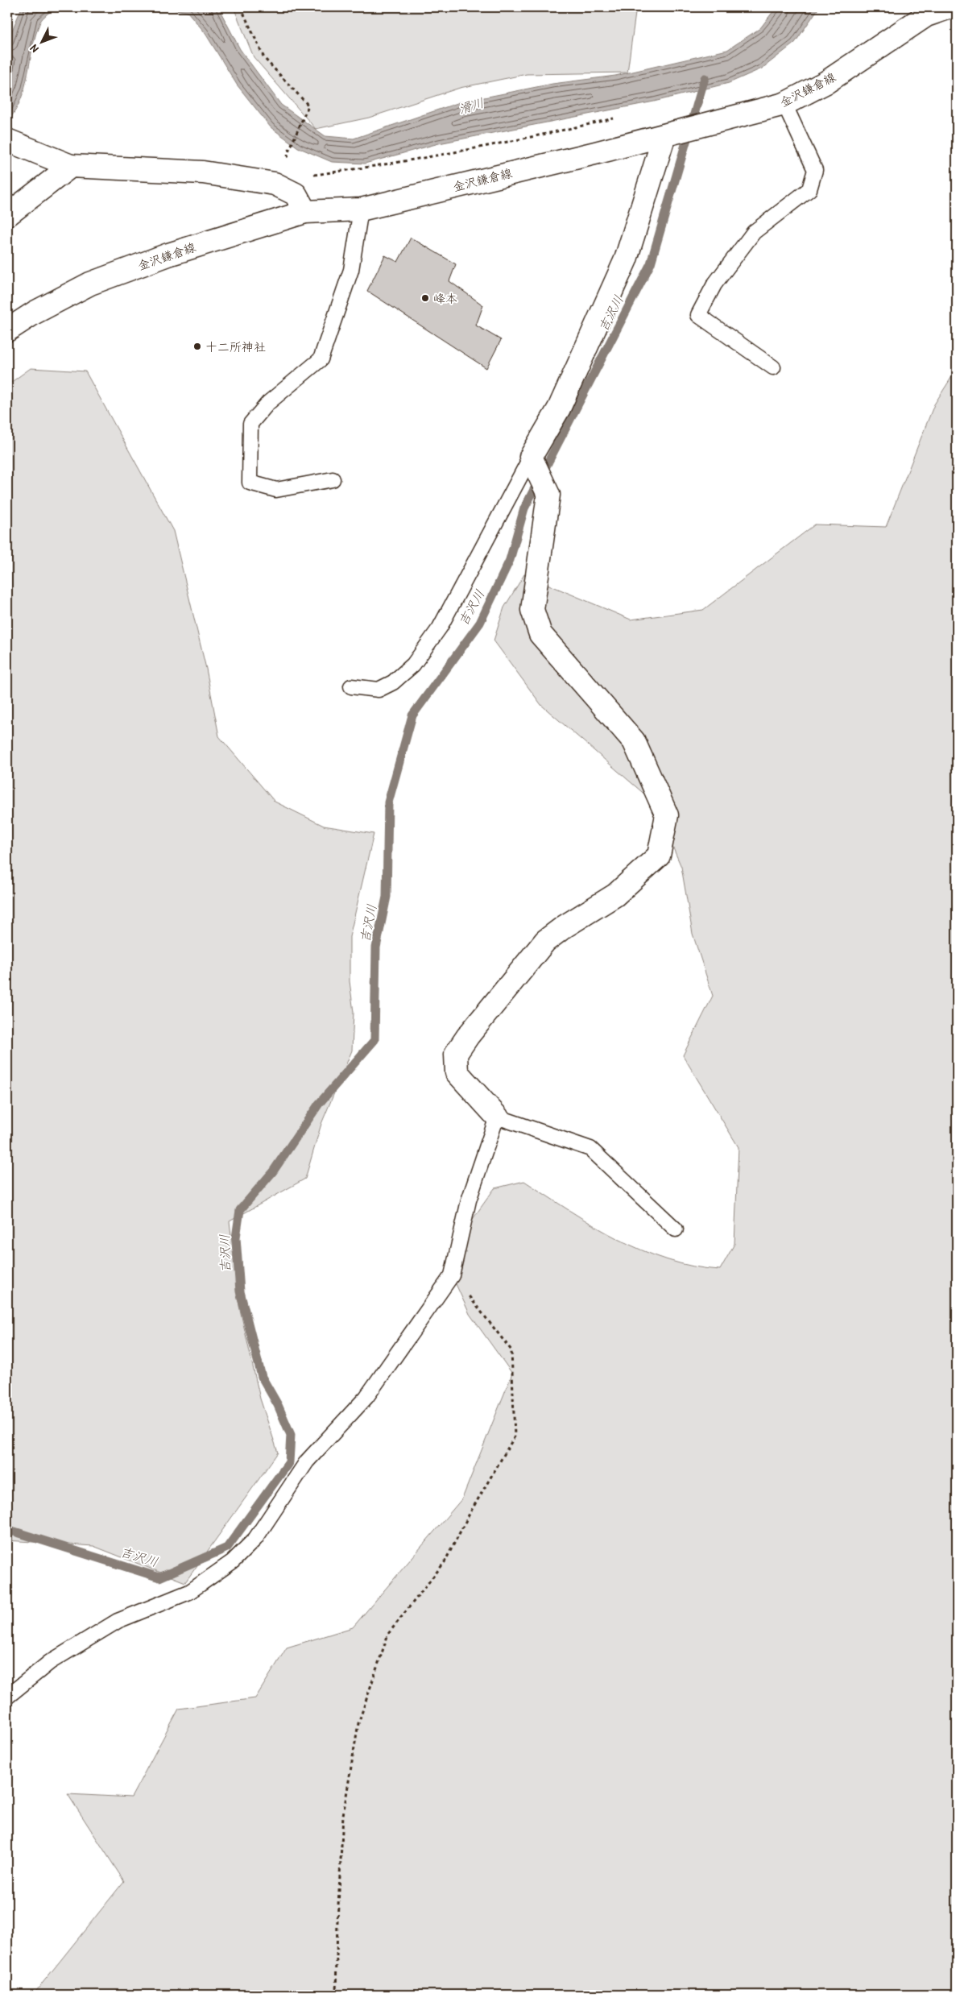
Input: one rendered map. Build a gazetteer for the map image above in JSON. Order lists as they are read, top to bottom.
{
  "streets": {
    "street": ["金沢鎌倉線"]
  },
  "water": ["滑川", "吉沢川"],
  "places": ["峰本", "十二所神社"],
  "north": "bottom left"
}
